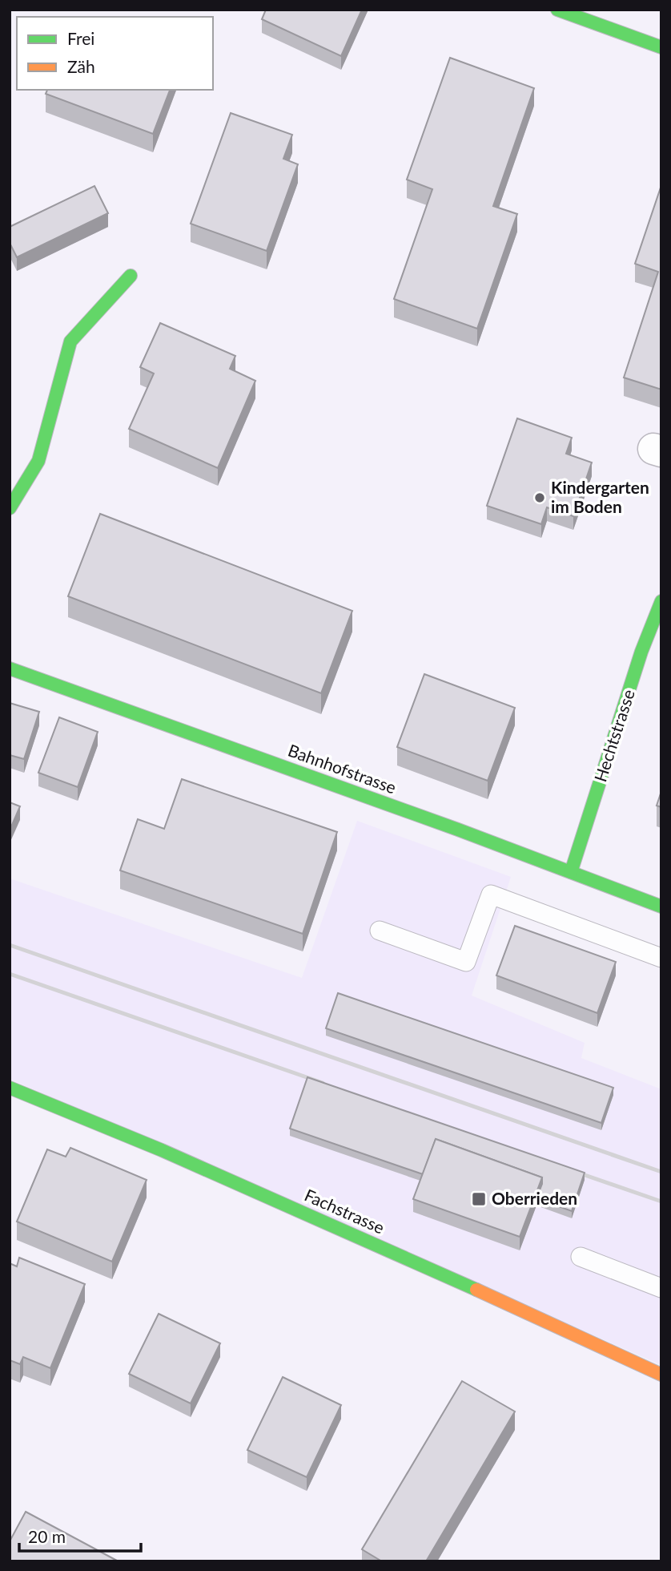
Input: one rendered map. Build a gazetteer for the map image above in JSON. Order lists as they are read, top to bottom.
{
  "streets": {
    "street": ["Hechtstrasse", "Bahnhofstrasse", "Fachstrasse"]
  },
  "crossings": [
    ["Hechtstrasse", "Bahnhofstrasse"]
  ],
  "places": {
    "other": ["Kindergarten im Boden"],
    "transit": ["Oberrieden"]
  },
  "legend": ["Frei", "Zäh"],
  "scale_bar": "20 m"
}
